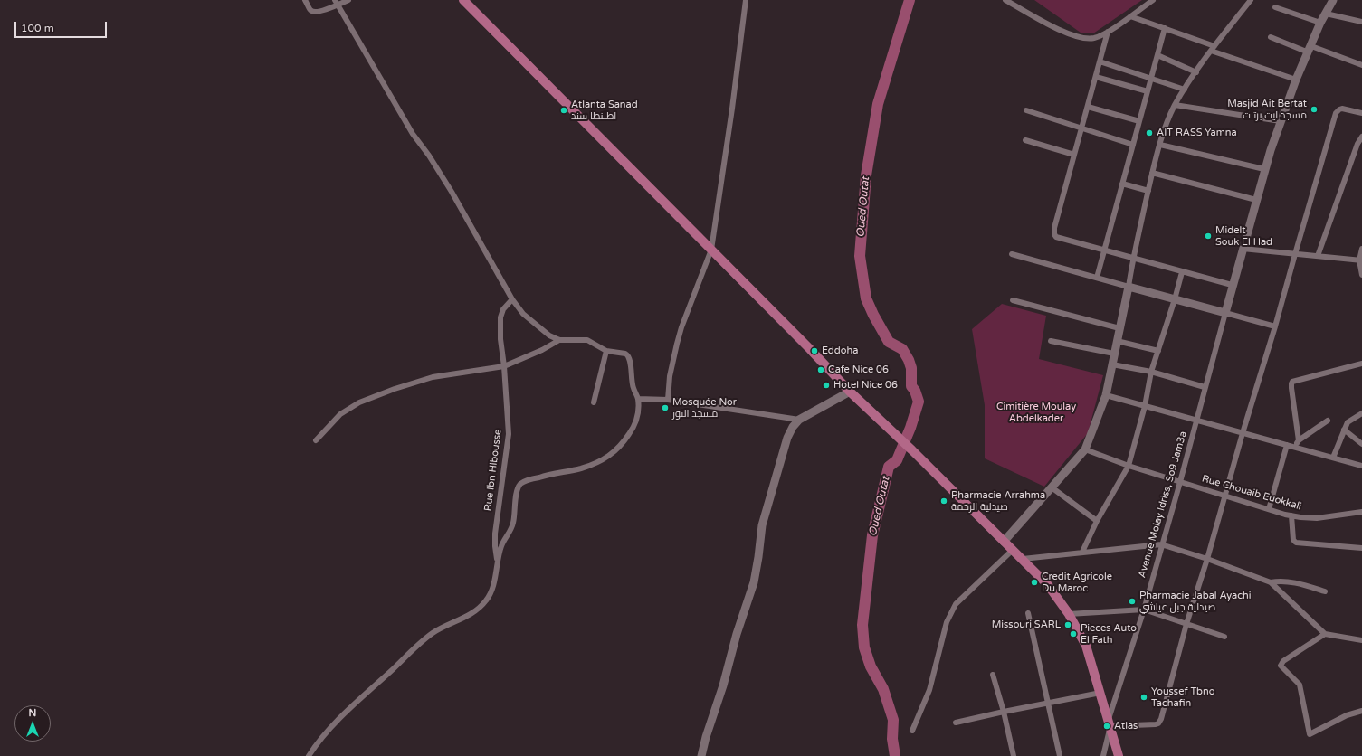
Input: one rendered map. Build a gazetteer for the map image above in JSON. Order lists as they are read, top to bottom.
{
  "streets": {
    "street": ["Rue Ibn Hibousse", "Rue Chouaib Euokkali", "Avenue Molay Idriss, So9 Jam3a"]
  },
  "crossings": [
    ["Rue Chouaib Euokkali", "Avenue Molay Idriss, So9 Jam3a"]
  ],
  "water": ["Oued Outat"],
  "parks": ["Cimitière Moulay Abdelkader"],
  "places": [
    "Masjid Ait Bertat مسجد ايت برتات",
    "Atlanta Sanad اطلنطا سند",
    "AIT RASS Yamna",
    "Midelt Souk El Had",
    "Eddoha",
    "Cafe Nice 06",
    "Hotel Nice 06",
    "Mosquée Nor مسجد النور",
    "Pharmacie Arrahma صيدلية الرحمة",
    "Credit Agricole Du Maroc",
    "Pharmacie Jabal Ayachi صيدلية جبل عياشي",
    "Missouri SARL",
    "Pieces Auto El Fath",
    "Youssef Tbno Tachafin",
    "Atlas"
  ],
  "scale_bar": "100 m",
  "north": "top"
}
